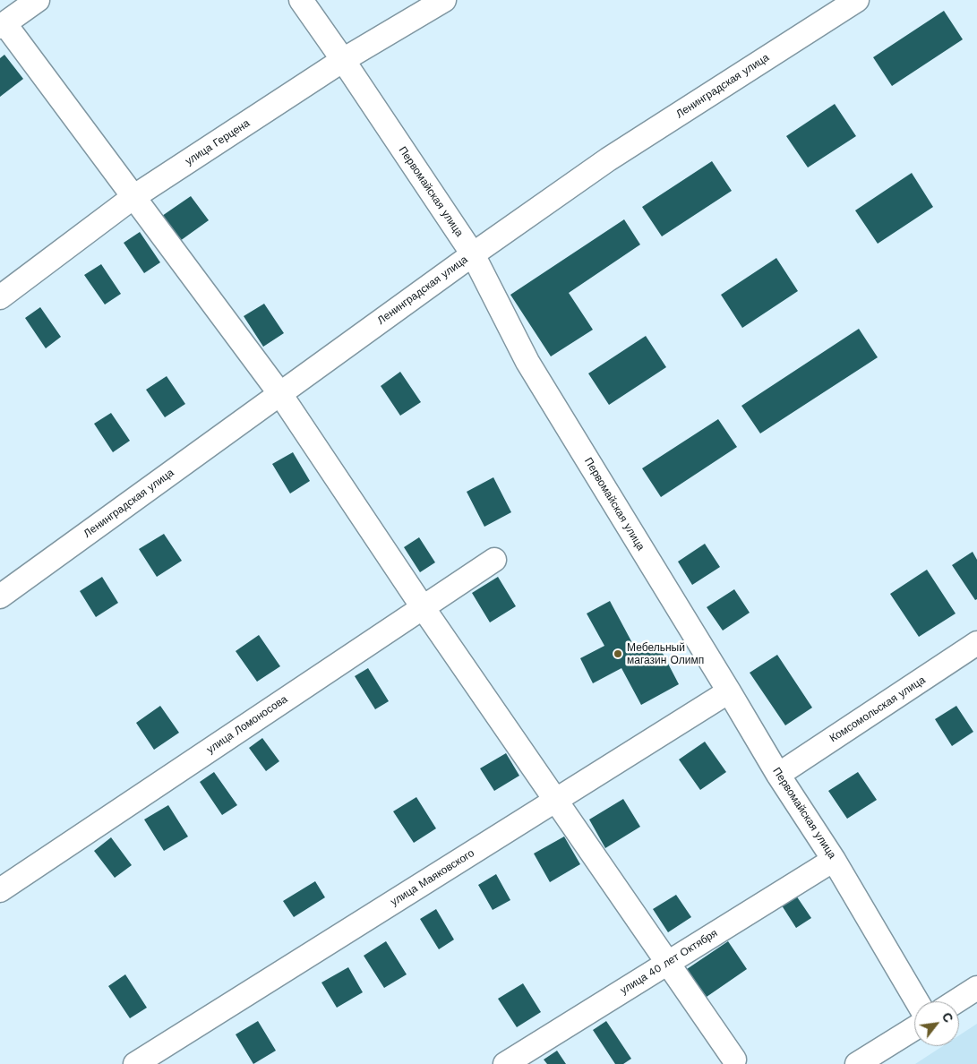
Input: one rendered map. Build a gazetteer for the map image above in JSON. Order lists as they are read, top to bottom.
{
  "streets": {
    "street": [
      "Ленинградская улица",
      "улица Герцена",
      "Первомайская улица",
      "Комсомольская улица",
      "улица Ломоносова",
      "улица Маяковского",
      "улица 40 лет Октября"
    ]
  },
  "crossings": [
    ["Ленинградская улица", "Первомайская улица"],
    ["улица Герцена", "Первомайская улица"],
    ["Первомайская улица", "Комсомольская улица"],
    ["Первомайская улица", "улица Маяковского"],
    ["Первомайская улица", "улица 40 лет Октября"]
  ],
  "places": ["Мебельный магазин Олимп"],
  "north": "top right"
}
